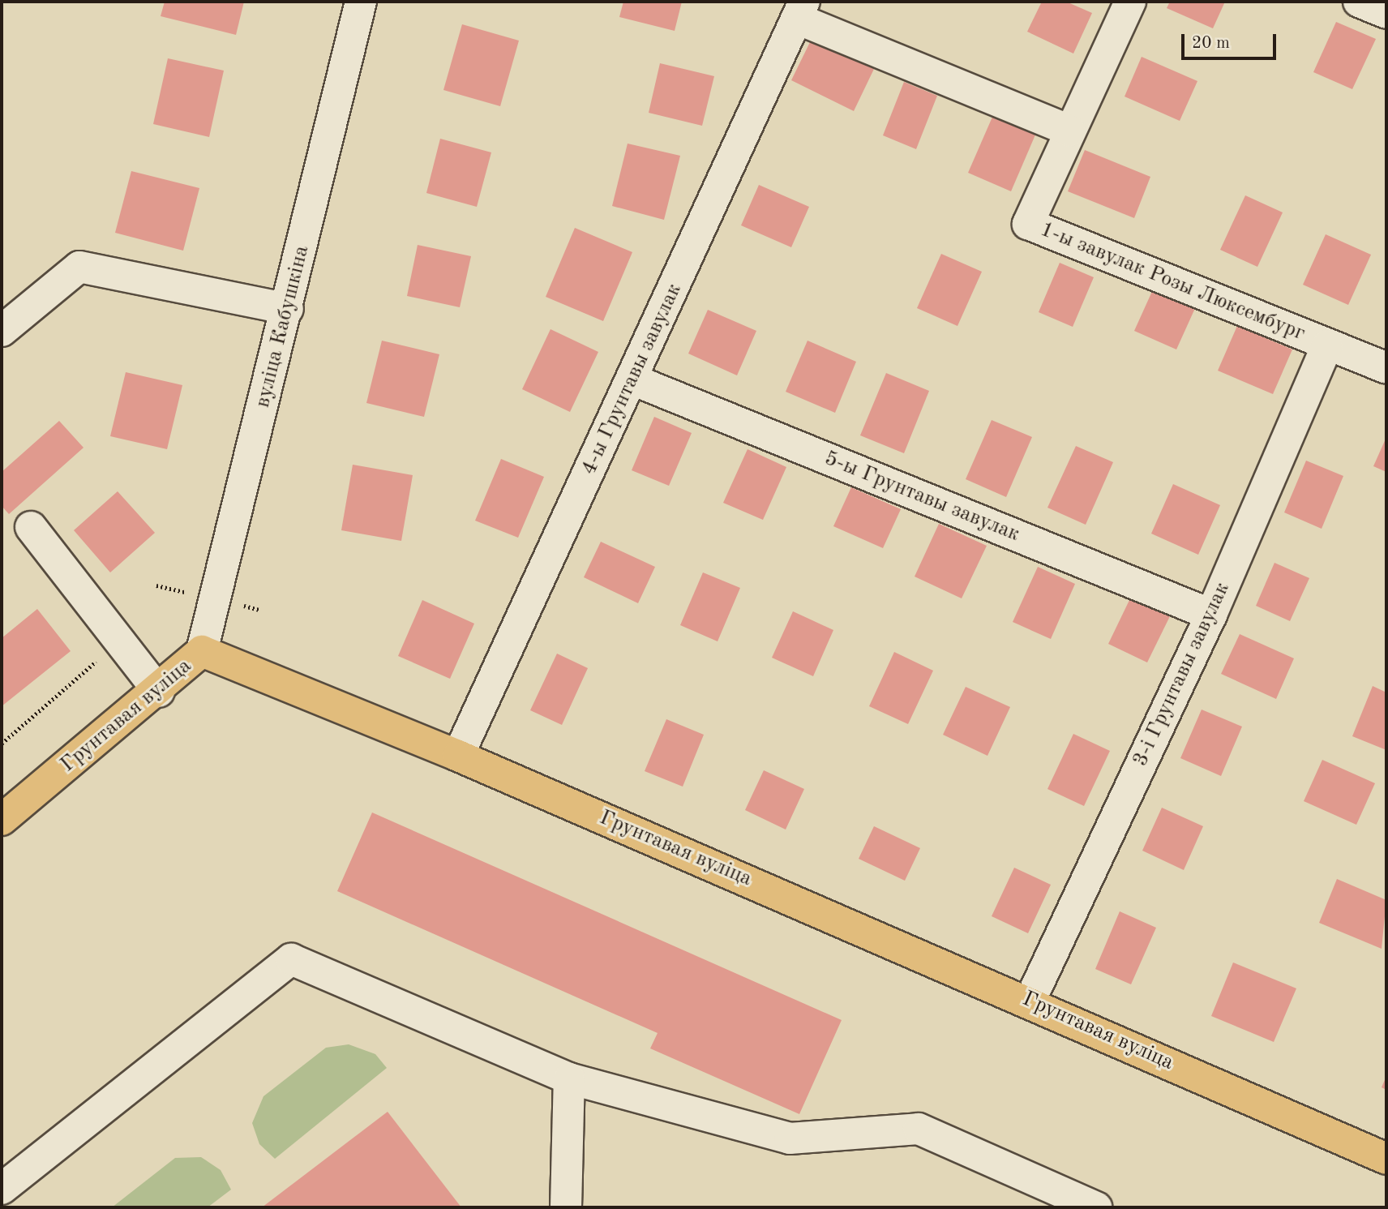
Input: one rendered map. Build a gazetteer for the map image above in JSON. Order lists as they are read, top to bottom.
{
  "streets": {
    "main road": ["Грунтавая вуліца"],
    "street": [
      "1-ы завулак Розы Люксембург",
      "вуліца Кабушкіна",
      "4-ы Грунтавы завулак",
      "5-ы Грунтавы завулак",
      "3-і Грунтавы завулак"
    ]
  },
  "crossings": [
    ["1-ы завулак Розы Люксембург", "3-і Грунтавы завулак"],
    ["вуліца Кабушкіна", "Грунтавая вуліца"],
    ["4-ы Грунтавы завулак", "5-ы Грунтавы завулак"],
    ["4-ы Грунтавы завулак", "Грунтавая вуліца"],
    ["5-ы Грунтавы завулак", "3-і Грунтавы завулак"],
    ["3-і Грунтавы завулак", "Грунтавая вуліца"]
  ],
  "scale_bar": "20 m"
}
